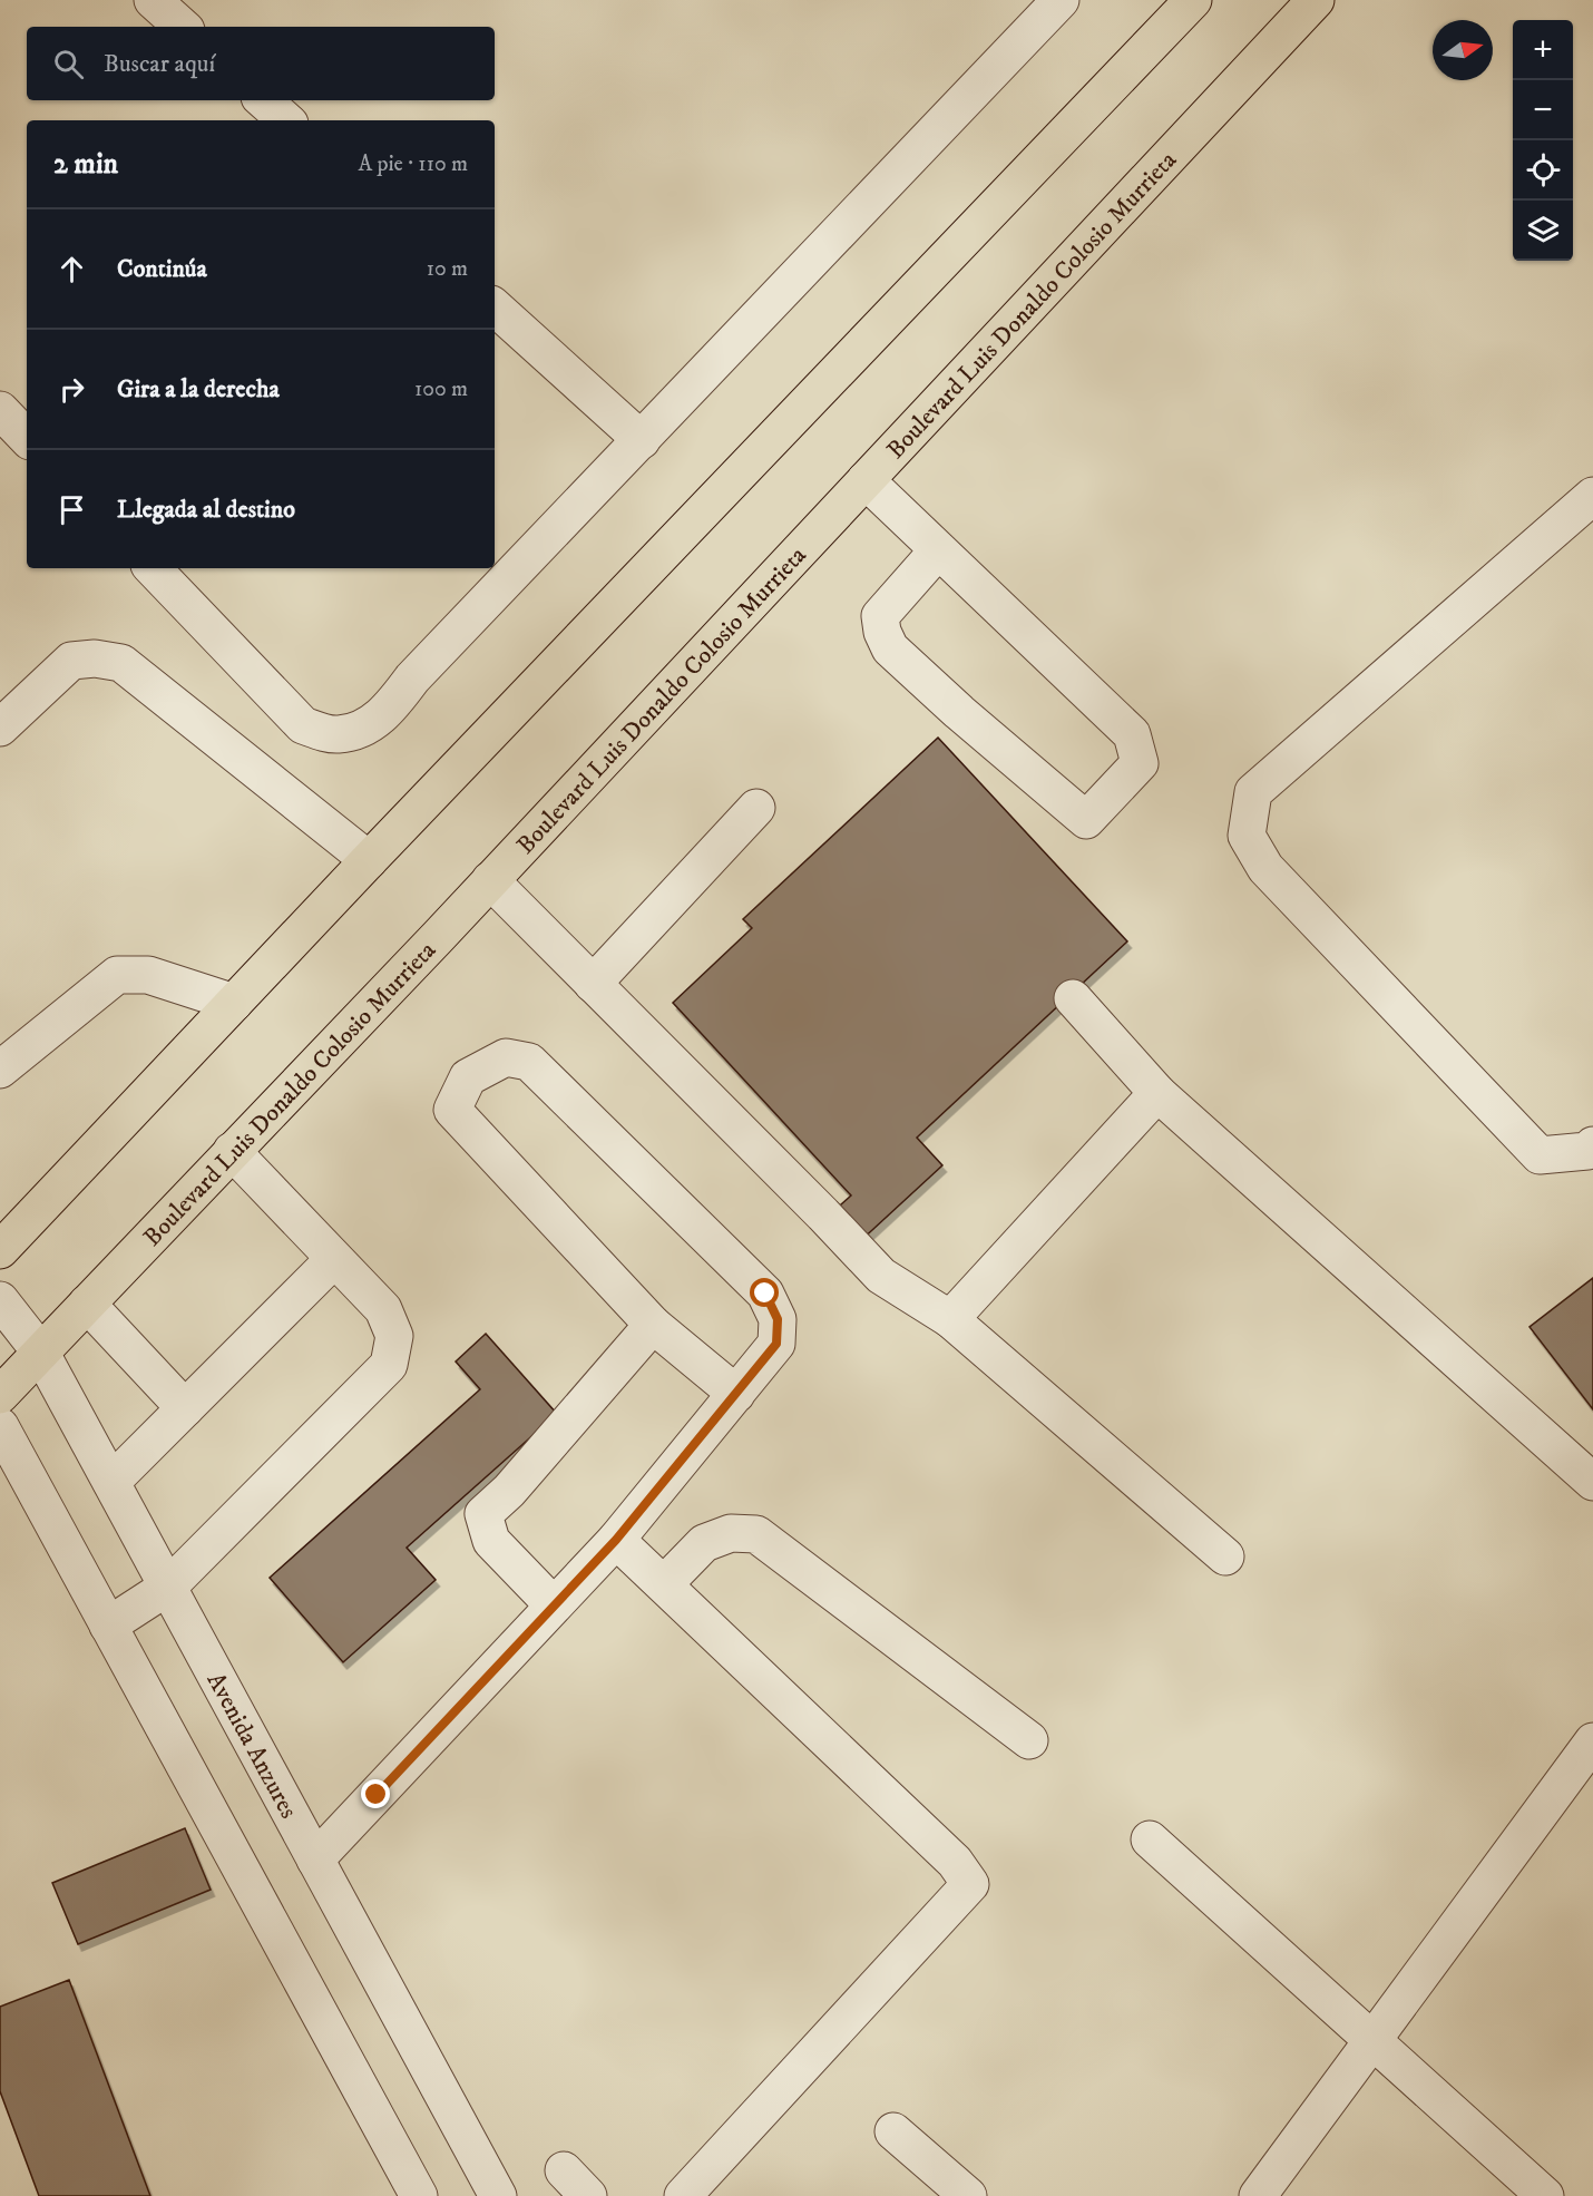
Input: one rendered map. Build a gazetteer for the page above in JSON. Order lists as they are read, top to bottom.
{
  "streets": {
    "highway": ["Boulevard Luis Donaldo Colosio Murrieta"],
    "street": ["Avenida Anzures"]
  },
  "crossings": [
    ["Boulevard Luis Donaldo Colosio Murrieta", "Avenida Anzures"]
  ],
  "north": "right",
  "page": {
    "map_buttons": ["+", "−"],
    "search": "Buscar aquí",
    "heading": ["2 min", "A pie · 110 m"],
    "list": [
      ["Continúa", "10 m"],
      ["Gira a la derecha", "100 m"],
      "Llegada al destino"
    ]
  }
}
